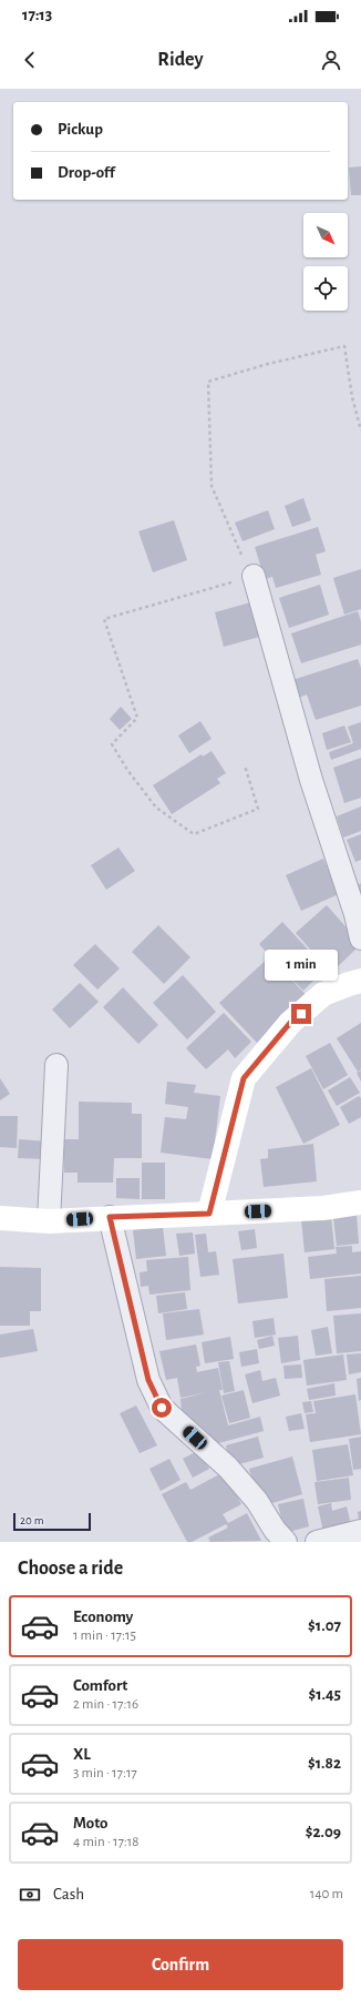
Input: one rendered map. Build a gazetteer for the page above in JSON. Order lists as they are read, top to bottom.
{
  "scale_bar": "20 m",
  "north": "bottom right",
  "page": {
    "status": "17:13",
    "header": "Ridey",
    "banner": ["Pickup", "Drop-off"],
    "bubble": "1 min",
    "scale": "20 m",
    "heading": "Choose a ride",
    "list": [
      {
        "name": "Economy",
        "note": "1 min · 17:15",
        "value": "$1.07"
      },
      {
        "name": "Comfort",
        "note": "2 min · 17:16",
        "value": "$1.45"
      },
      {
        "name": "XL",
        "note": "3 min · 17:17",
        "value": "$1.82"
      },
      {
        "name": "Moto",
        "note": "4 min · 17:18",
        "value": "$2.09"
      }
    ],
    "pay": ["Cash", "140 m"],
    "buttons": "Confirm"
  }
}
